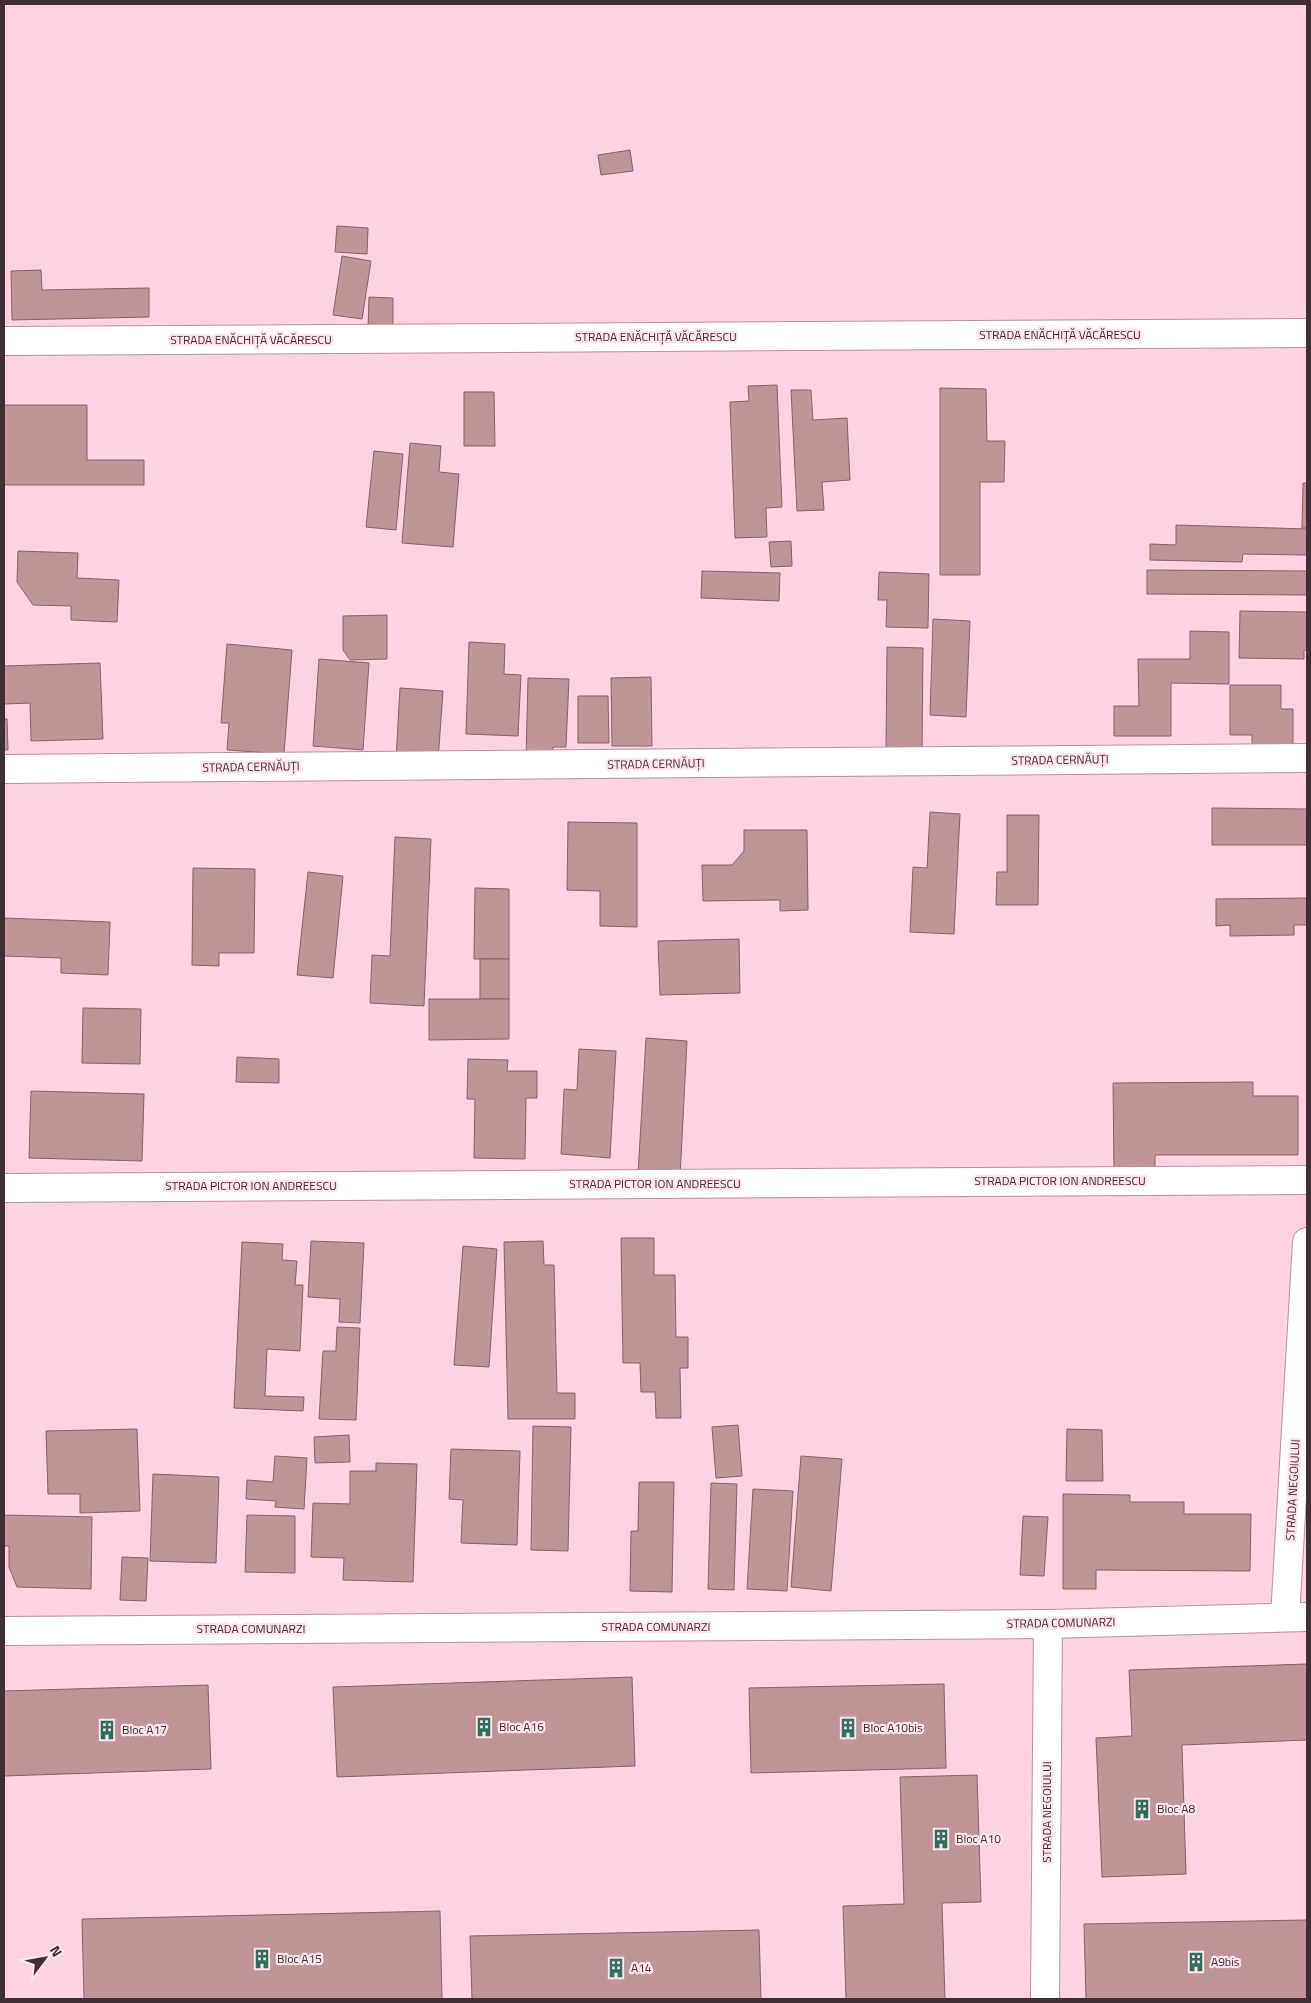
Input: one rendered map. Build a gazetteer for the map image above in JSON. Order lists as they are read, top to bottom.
{
  "streets": {
    "street": [
      "STRADA ENĂCHIȚĂ VĂCĂRESCU",
      "STRADA CERNĂUȚI",
      "STRADA PICTOR ION ANDREESCU",
      "STRADA NEGOIULUI",
      "STRADA COMUNARZI"
    ]
  },
  "crossings": [
    ["STRADA NEGOIULUI", "STRADA COMUNARZI"]
  ],
  "places": {
    "building": [
      "Bloc A16",
      "Bloc A10bis",
      "Bloc A17",
      "Bloc A8",
      "Bloc A10",
      "Bloc A15",
      "A9bis",
      "A14"
    ]
  },
  "north": "top right"
}
